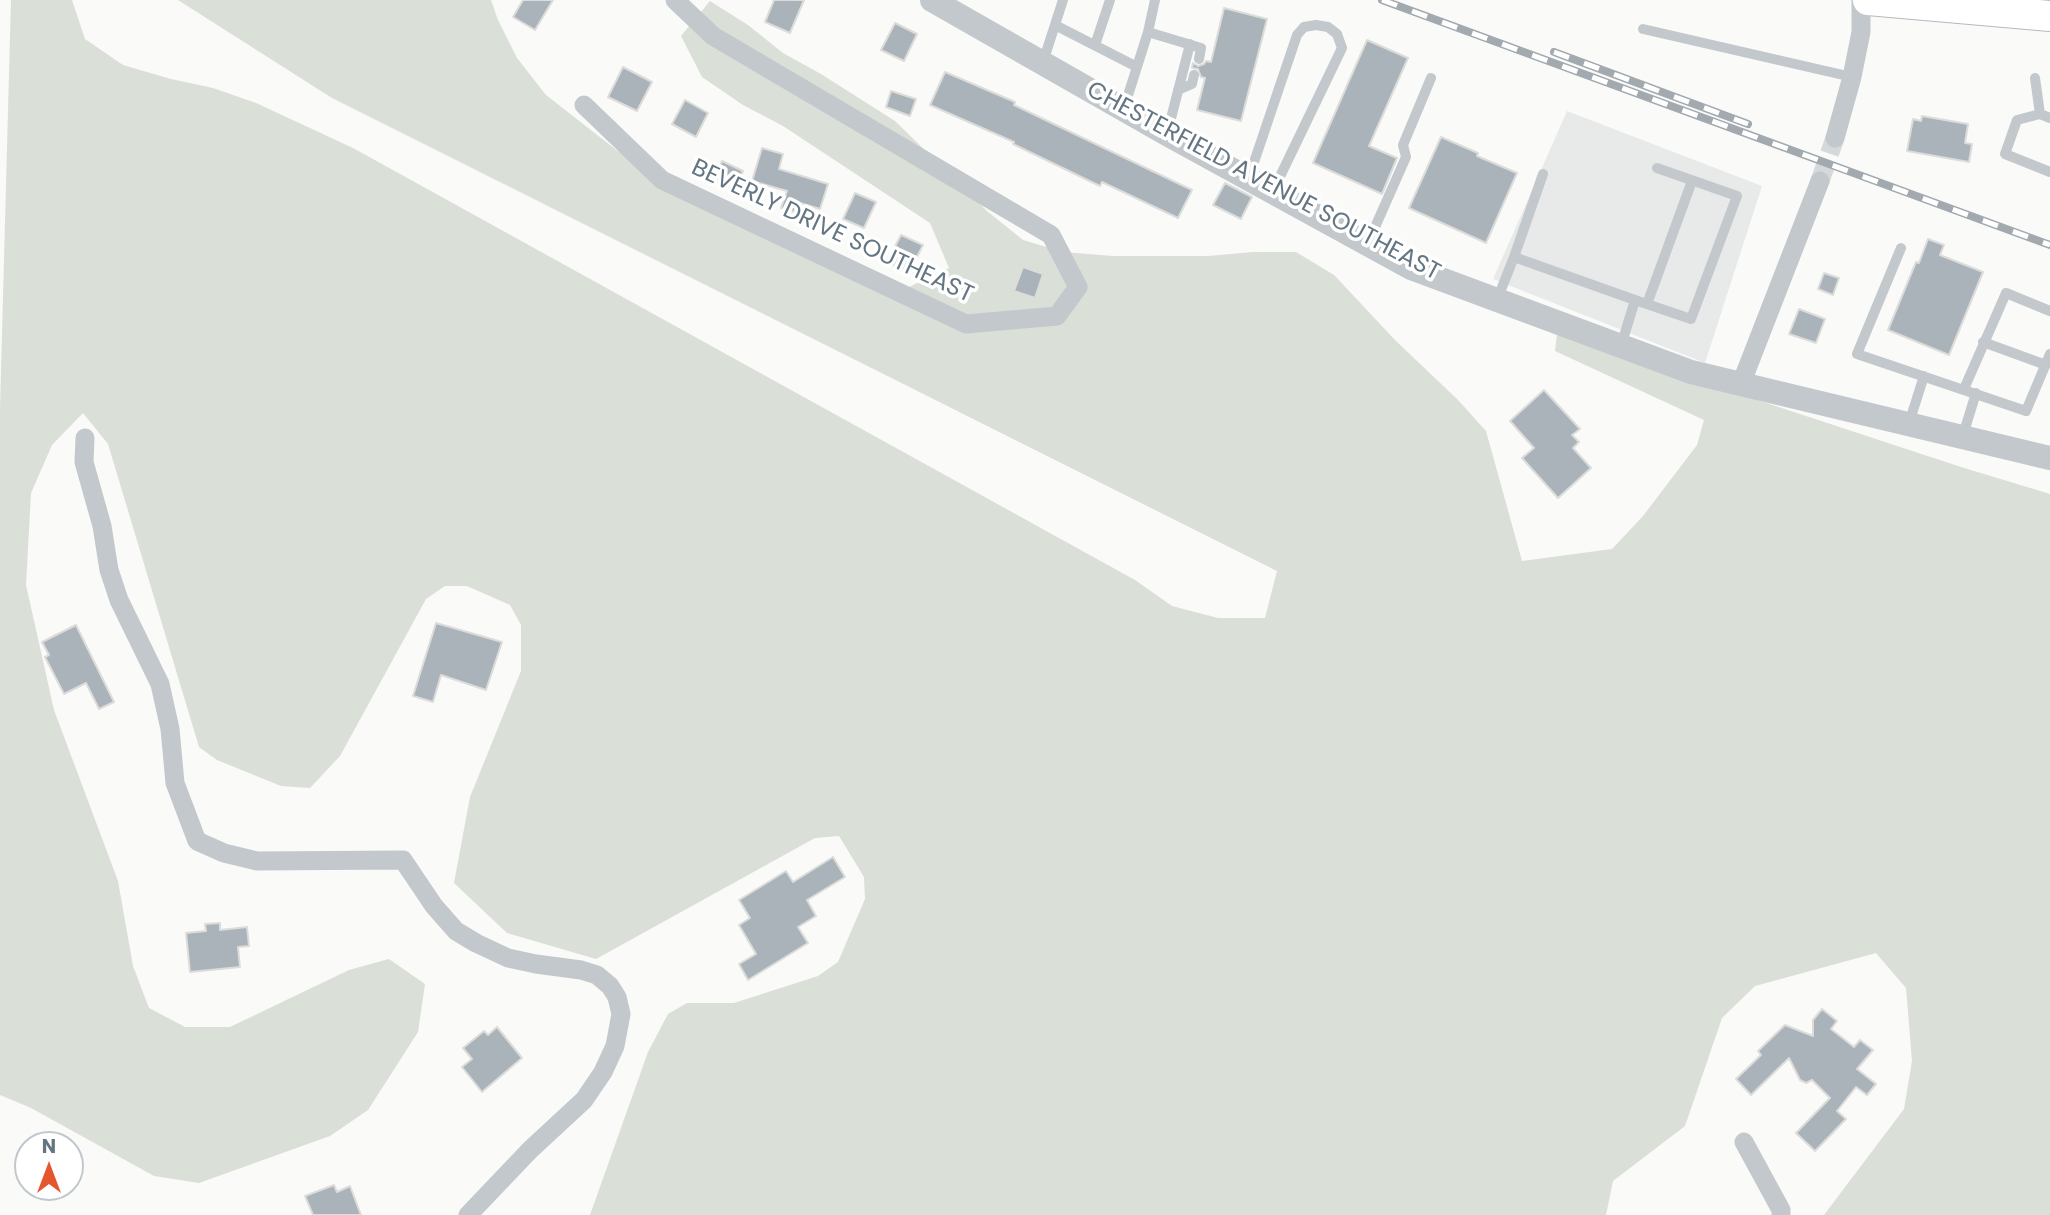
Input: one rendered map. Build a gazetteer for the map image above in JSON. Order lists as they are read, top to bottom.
{
  "streets": {
    "street": ["CHESTERFIELD AVENUE SOUTHEAST", "BEVERLY DRIVE SOUTHEAST"]
  },
  "north": "top"
}
